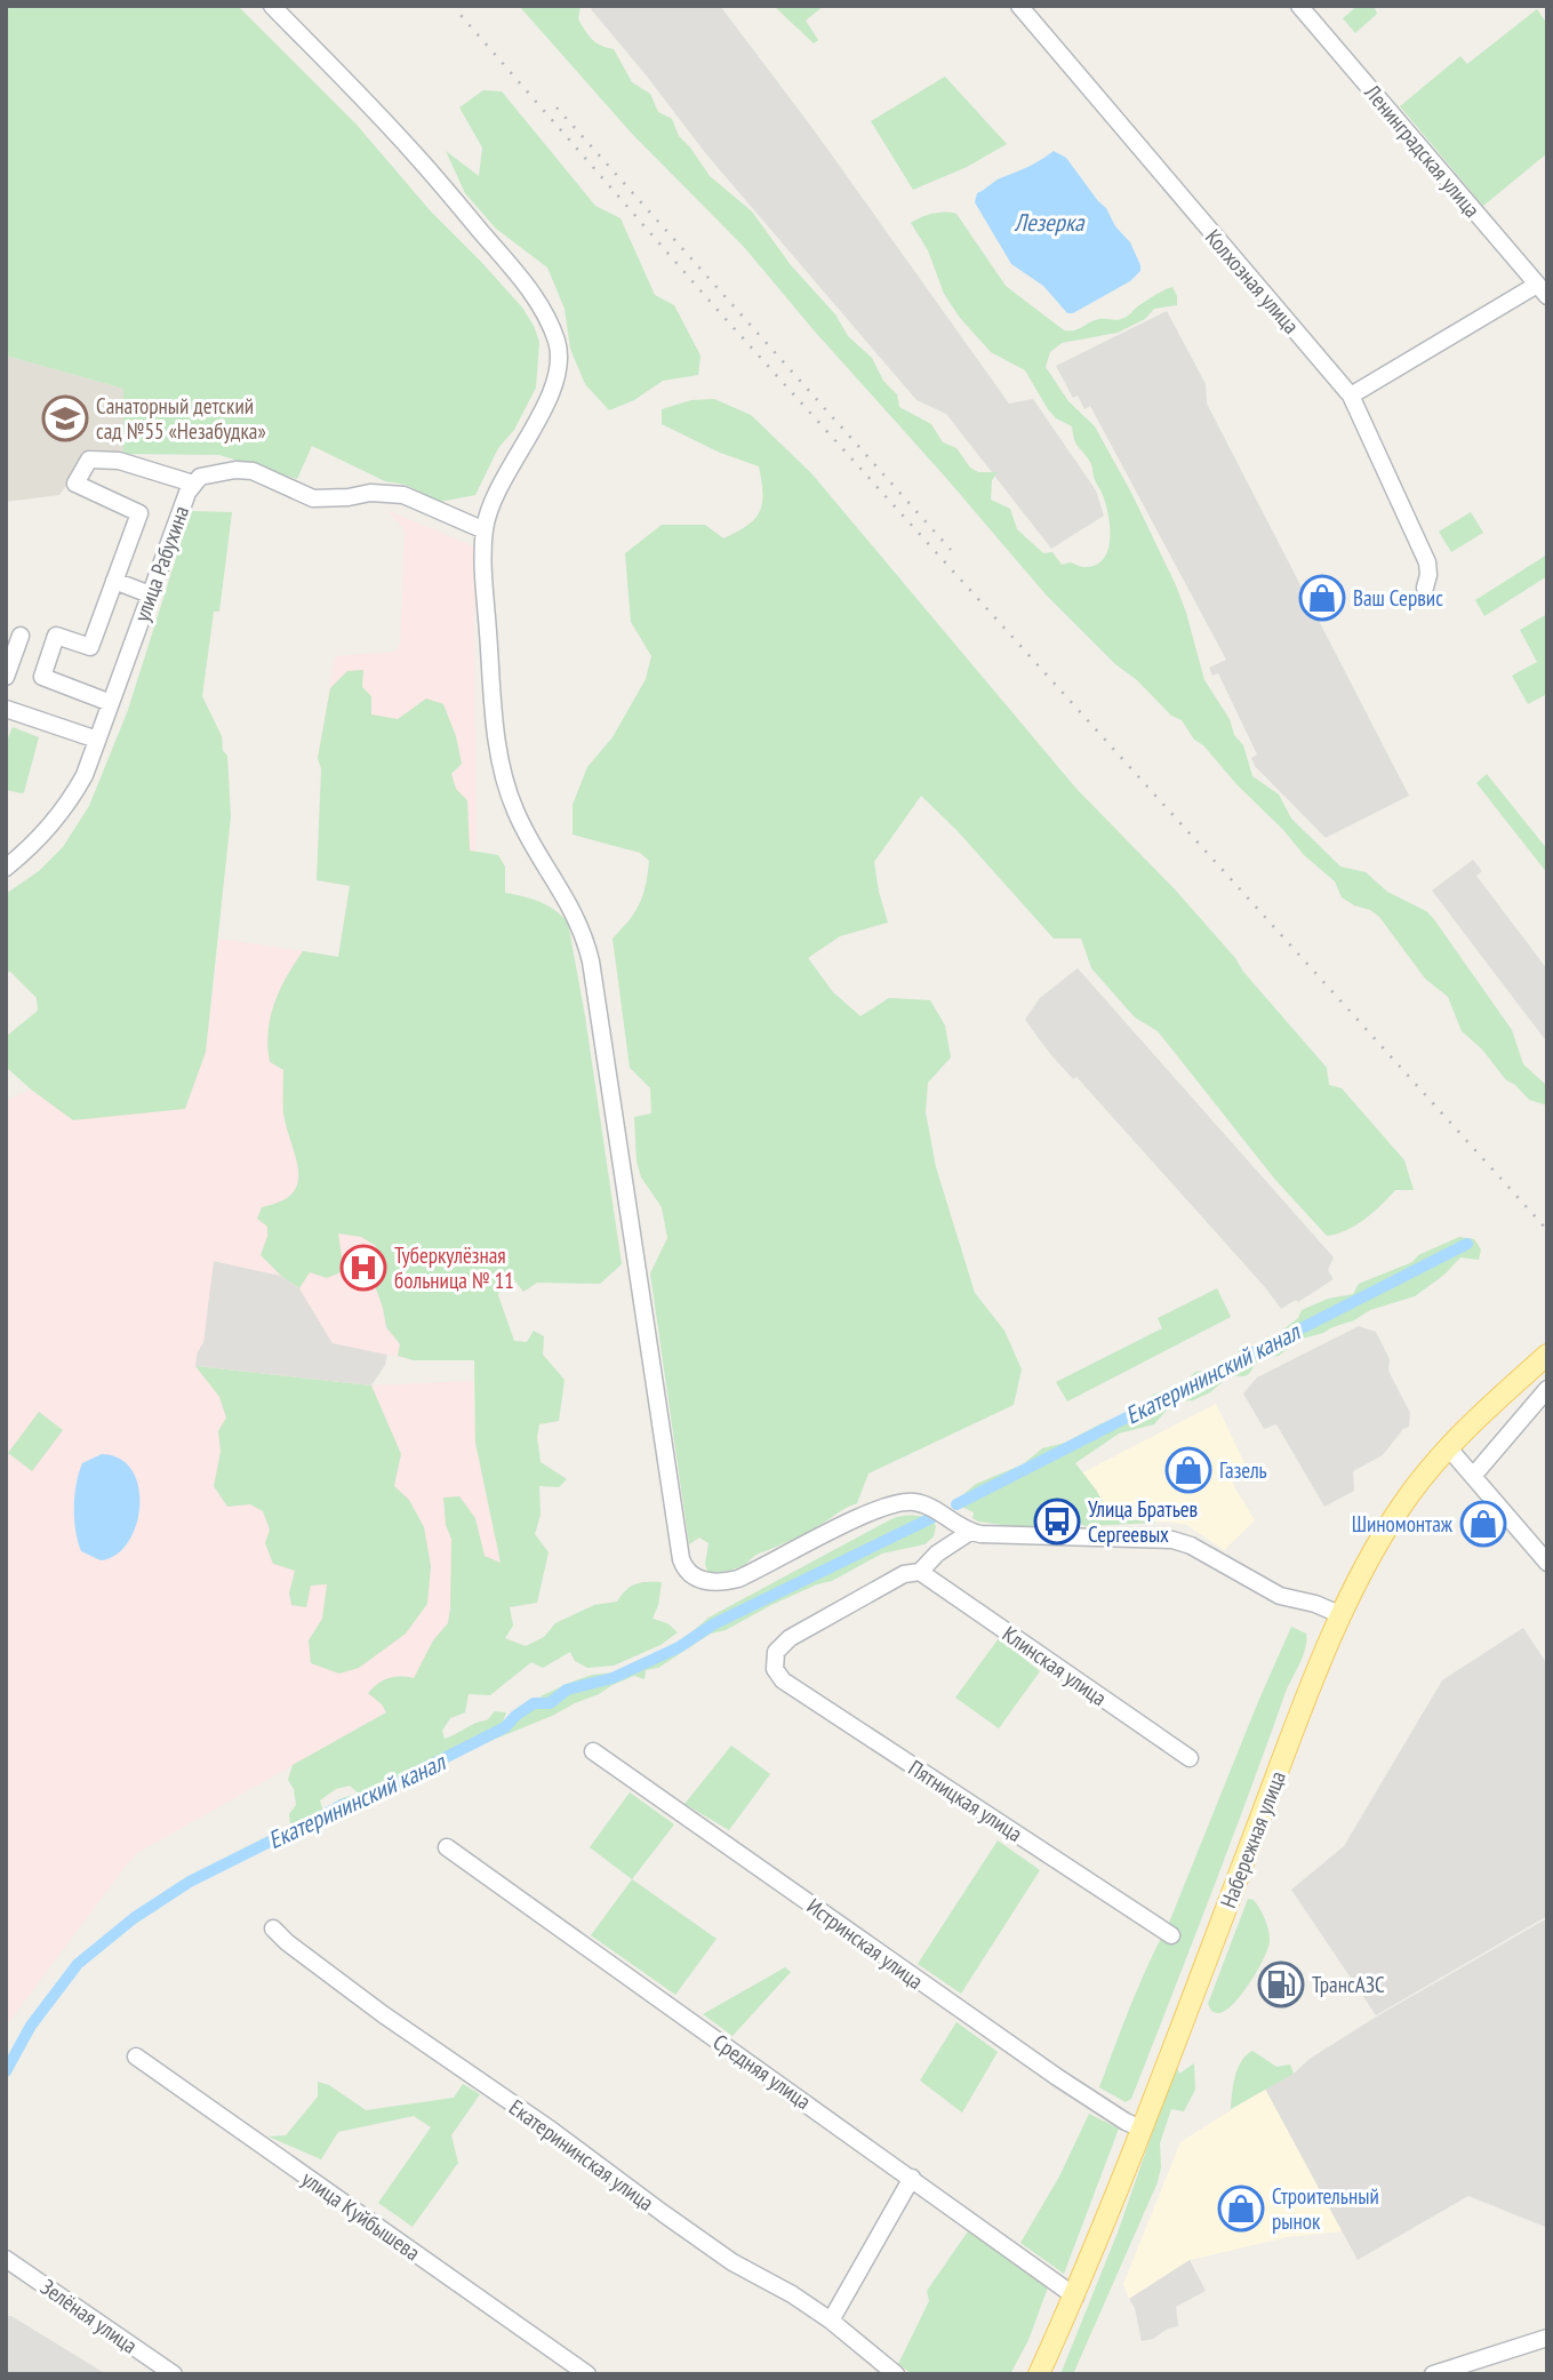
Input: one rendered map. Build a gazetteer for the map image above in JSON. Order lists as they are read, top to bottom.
{
  "streets": {
    "main road": ["Набережная улица"],
    "street": [
      "Ленинградская улица",
      "Колхозная улица",
      "улица Рабухина",
      "Клинская улица",
      "Пятницкая улица",
      "Истринская улица",
      "Средняя улица",
      "Екатерининская улица",
      "улица Куйбышева",
      "Зелёная улица"
    ]
  },
  "crossings": [
    ["Клинская улица", "Пятницкая улица"],
    ["Набережная улица", "Истринская улица"],
    ["Набережная улица", "Средняя улица"]
  ],
  "water": ["Лезерка", "Екатерининский канал"],
  "places": {
    "school or university": ["Санаторный детский сад №55 «Незабудка»"],
    "shop": [
      "Ваш Сервис",
      "Газель",
      "Шиномонтаж",
      "Строительный рынок"
    ],
    "hospital": ["Туберкулёзная больница № 11"],
    "bus stop": ["Улица Братьев Сергеевых"],
    "fuel station": ["ТрансАЗС"]
  }
}
